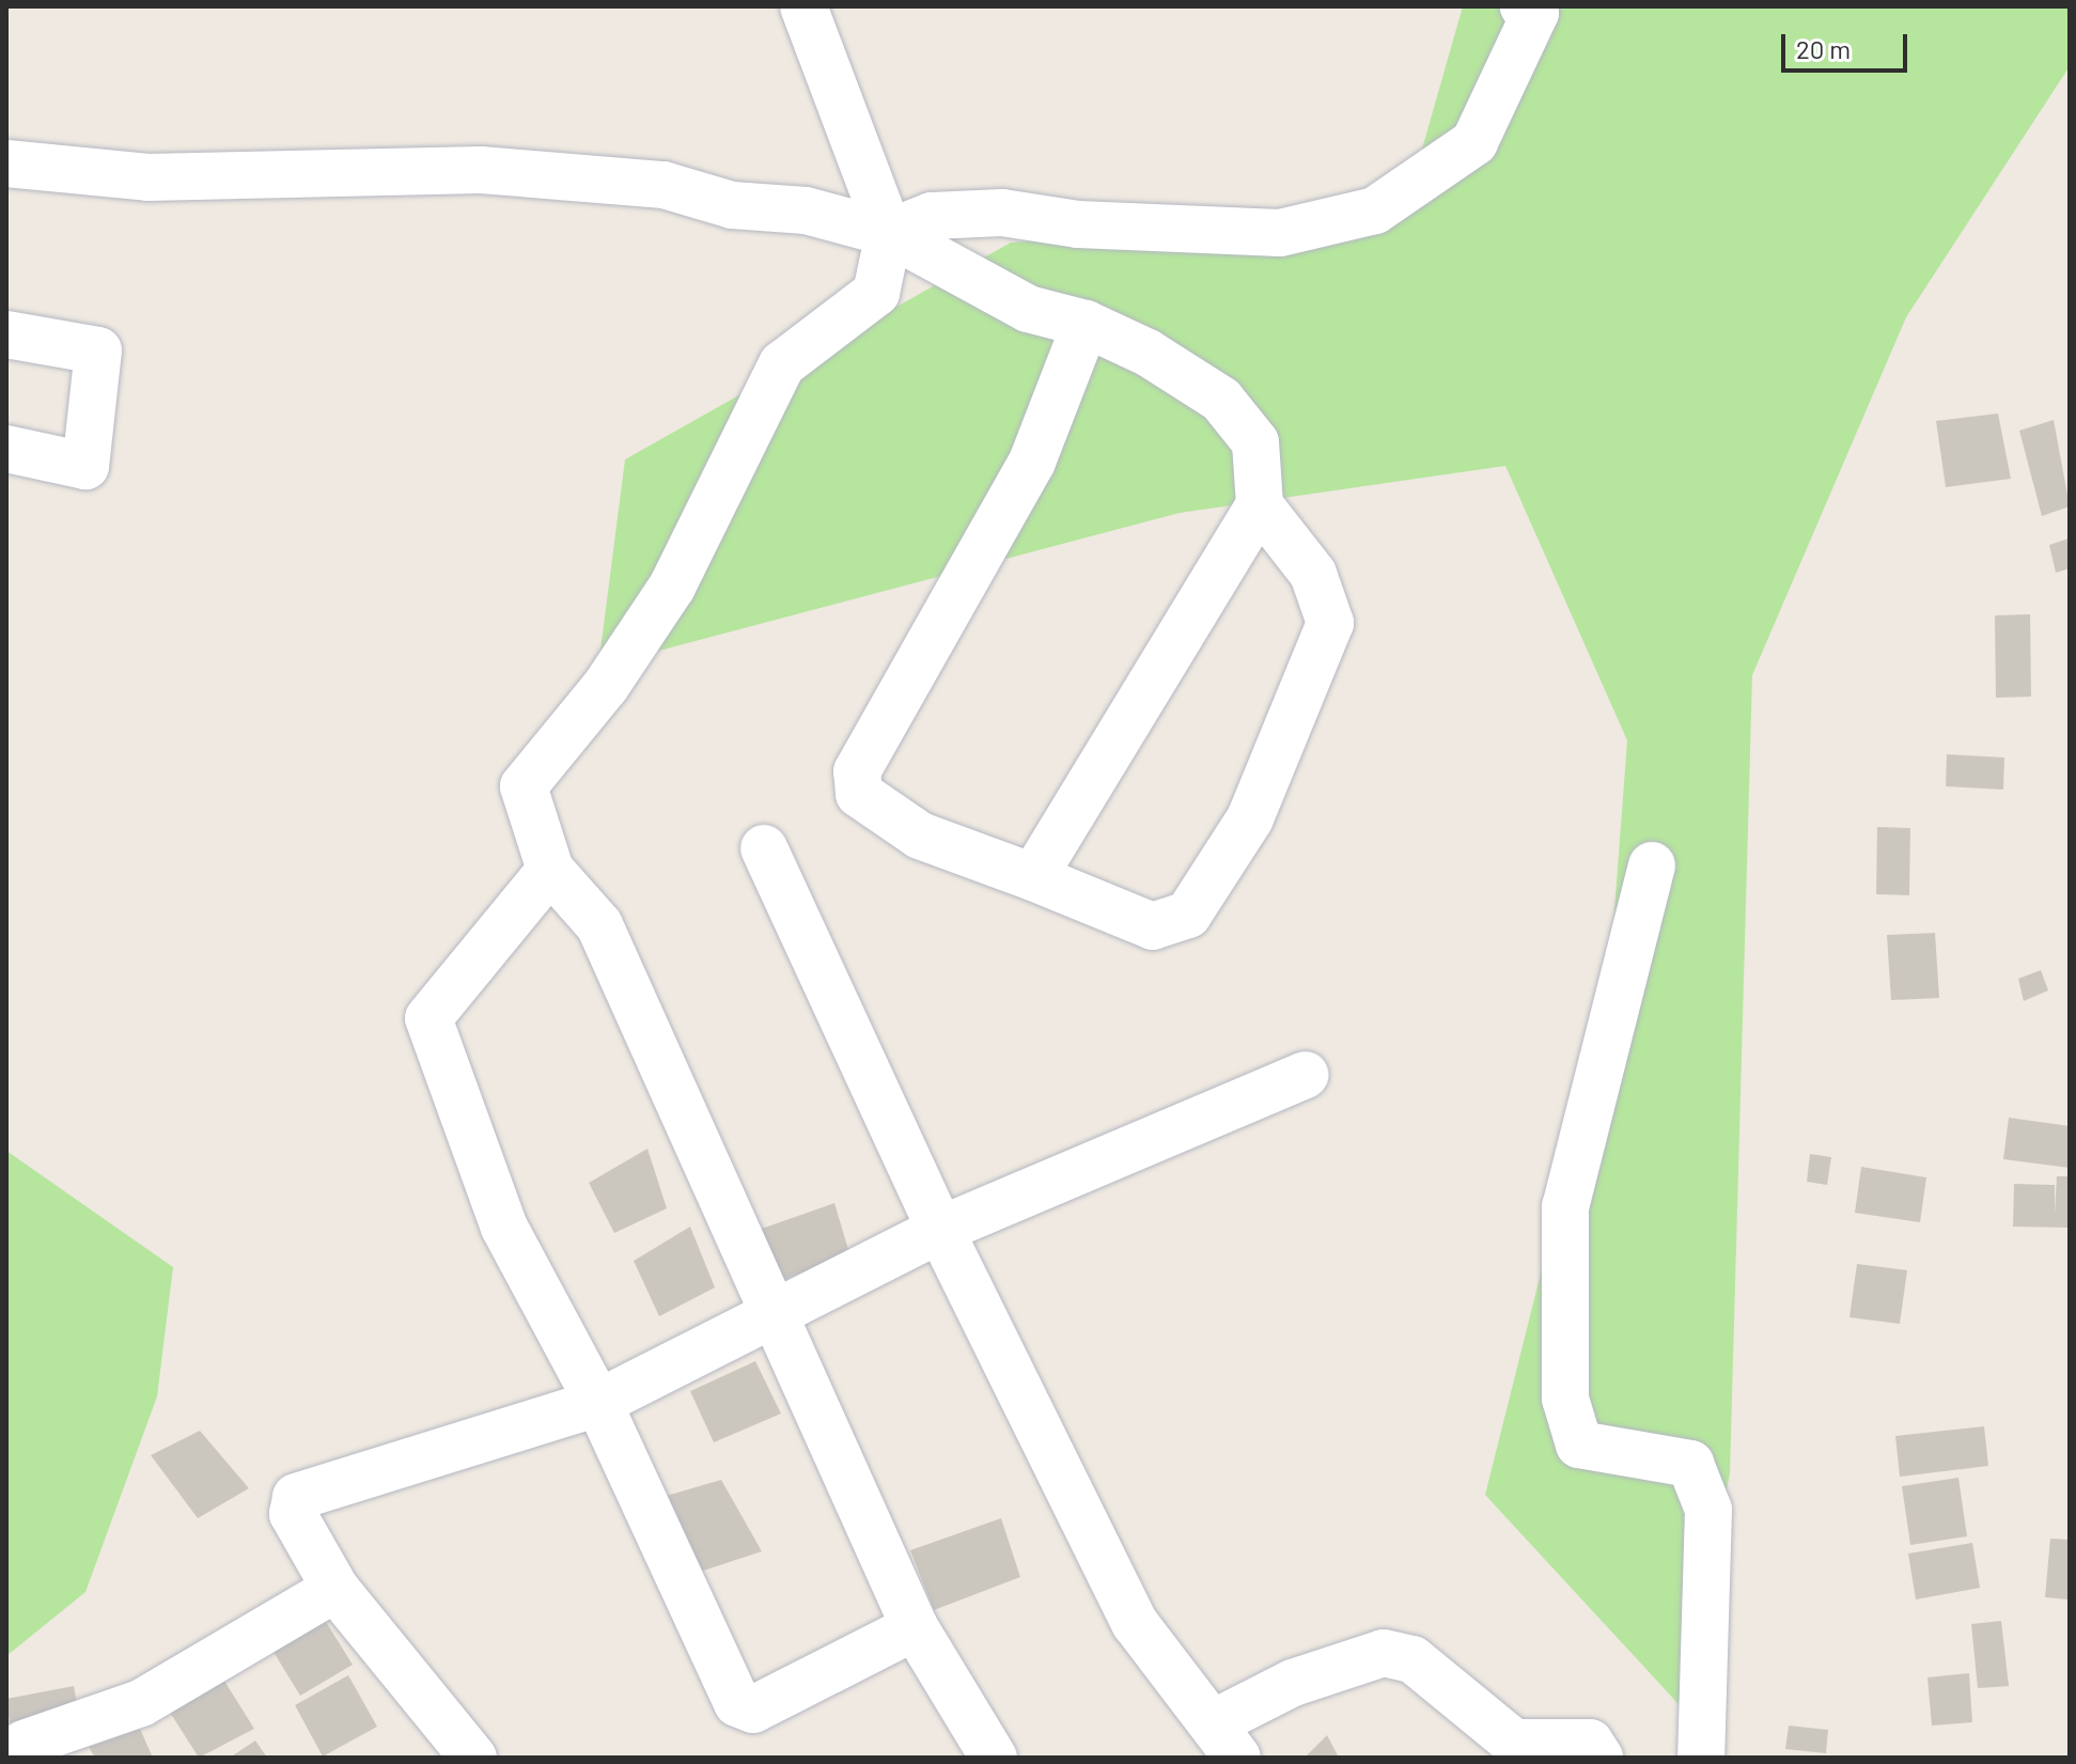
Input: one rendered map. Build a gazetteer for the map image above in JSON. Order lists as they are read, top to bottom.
{
  "scale_bar": "20 m"
}
